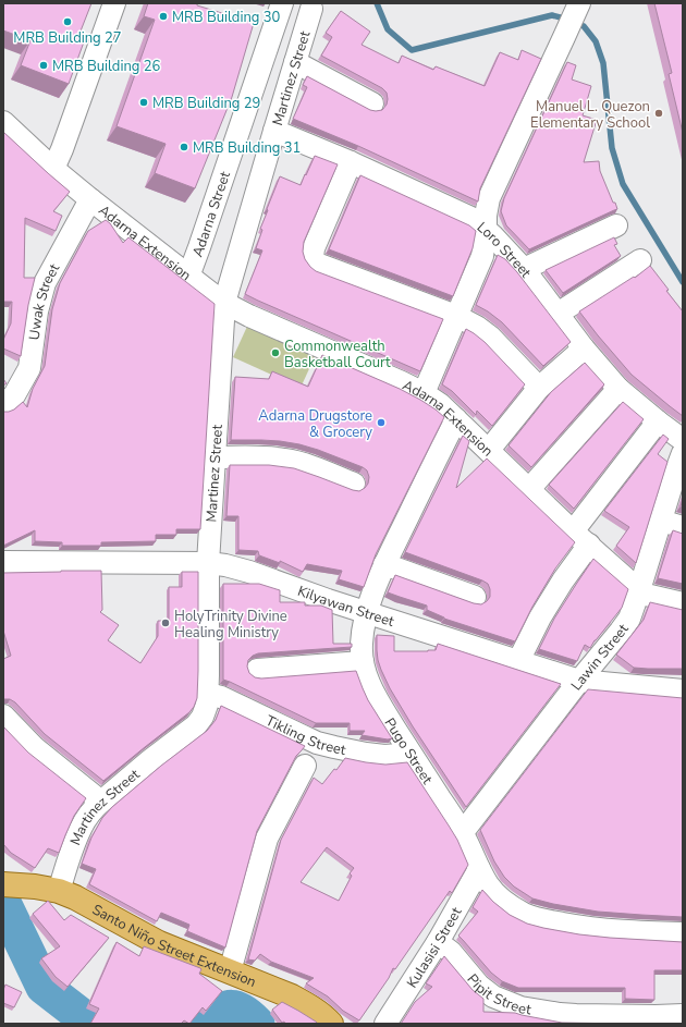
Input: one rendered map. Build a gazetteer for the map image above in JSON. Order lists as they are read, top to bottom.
{
  "streets": {
    "main road": ["Santo Niño Street Extension"],
    "street": [
      "Martinez Street",
      "Adarna Street",
      "Adarna Extension",
      "Loro Street",
      "Uwak Street",
      "Kilyawan Street",
      "Lawin Street",
      "Tikling Street",
      "Pugo Street",
      "Kulasisi Street",
      "Pipit Street"
    ]
  },
  "crossings": [
    ["Martinez Street", "Adarna Extension"],
    ["Martinez Street", "Loro Street"],
    ["Martinez Street", "Kilyawan Street"],
    ["Martinez Street", "Tikling Street"],
    ["Martinez Street", "Santo Niño Street Extension"],
    ["Adarna Street", "Adarna Extension"],
    ["Adarna Extension", "Uwak Street"],
    ["Adarna Extension", "Lawin Street"],
    ["Adarna Extension", "Pugo Street"],
    ["Kilyawan Street", "Lawin Street"],
    ["Kilyawan Street", "Pugo Street"],
    ["Lawin Street", "Pugo Street"],
    ["Tikling Street", "Pugo Street"],
    ["Pugo Street", "Kulasisi Street"],
    ["Kulasisi Street", "Pipit Street"]
  ],
  "places": [
    "MRB Building 30",
    "MRB Building 27",
    "MRB Building 26",
    "MRB Building 29",
    "Manuel L. Quezon Elementary School",
    "MRB Building 31",
    "Commonwealth Basketball Court",
    "Adarna Drugstore & Grocery",
    "HolyTrinity Divine Healing Ministry"
  ]
}
